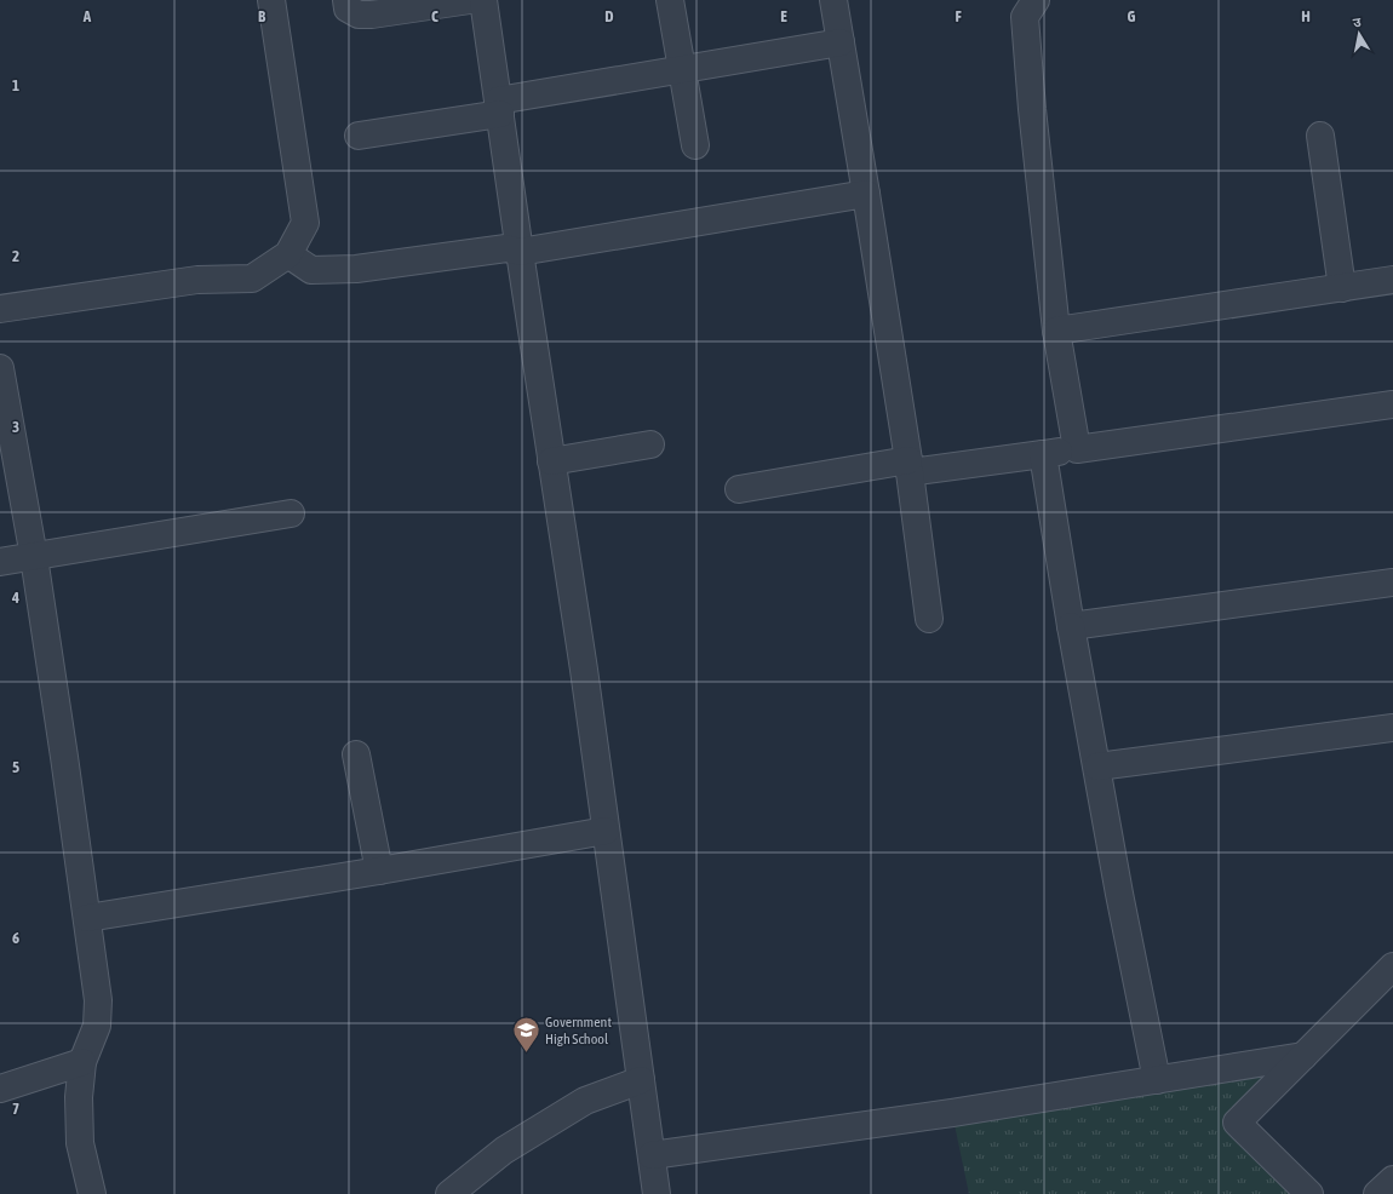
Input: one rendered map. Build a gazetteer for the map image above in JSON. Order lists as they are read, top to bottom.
{
  "places": {
    "school or university": ["Government High School"]
  },
  "north": "top",
  "grid": {
    "columns": [
      "A",
      "B",
      "C",
      "D",
      "E",
      "F",
      "G",
      "H"
    ],
    "rows": [
      "1",
      "2",
      "3",
      "4",
      "5",
      "6",
      "7"
    ]
  }
}
